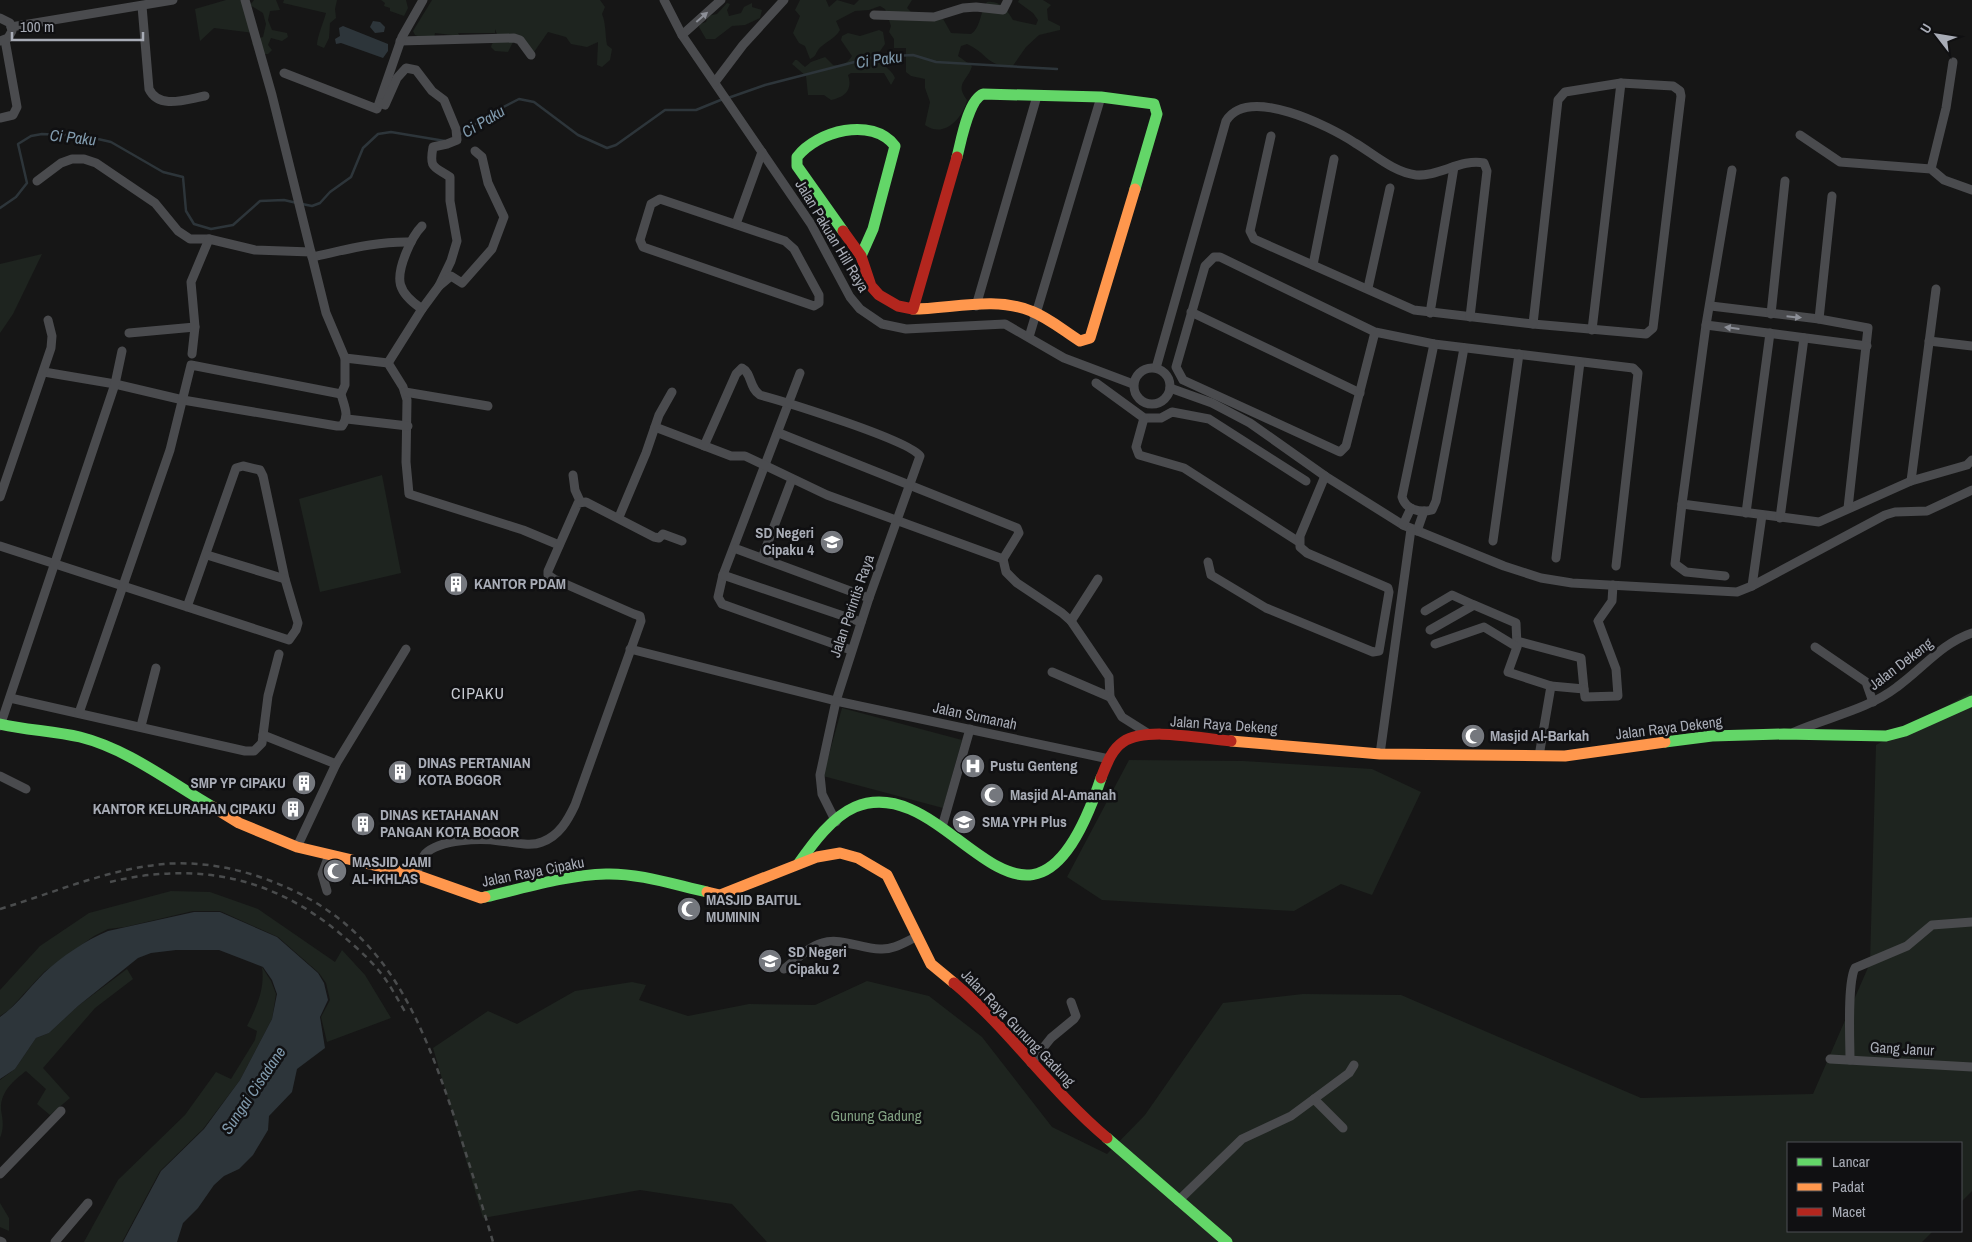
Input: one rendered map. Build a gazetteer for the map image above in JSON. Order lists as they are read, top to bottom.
{
  "streets": {
    "street": [
      "Jalan Pakuan Hill Raya",
      "Jalan Perintis Raya",
      "Jalan Dekeng",
      "Jalan Sumanah",
      "Jalan Raya Dekeng",
      "Jalan Raya Cipaku",
      "Jalan Raya Gunung Gadung",
      "Gang Janur"
    ]
  },
  "crossings": [
    ["Jalan Perintis Raya", "Jalan Sumanah"],
    ["Jalan Perintis Raya", "Jalan Raya Dekeng"],
    ["Jalan Dekeng", "Jalan Raya Dekeng"],
    ["Jalan Sumanah", "Jalan Raya Dekeng"],
    ["Jalan Raya Dekeng", "Jalan Raya Cipaku"],
    ["Jalan Raya Dekeng", "Jalan Raya Gunung Gadung"],
    ["Jalan Raya Cipaku", "Jalan Raya Gunung Gadung"]
  ],
  "districts": ["CIPAKU"],
  "water": ["Ci Paku", "Sungai Cisadane"],
  "parks": ["Gunung Gadung"],
  "places": {
    "school or university": ["SD Negeri Cipaku 4", "SMA YPH Plus", "SD Negeri Cipaku 2"],
    "building": [
      "KANTOR PDAM",
      "DINAS PERTANIAN KOTA BOGOR",
      "SMP YP CIPAKU",
      "KANTOR KELURAHAN CIPAKU",
      "DINAS KETAHANAN PANGAN KOTA BOGOR"
    ],
    "mosque": [
      "Masjid Al-Barkah",
      "Masjid Al-Amanah",
      "MASJID JAMI AL-IKHLAS",
      "MASJID BAITUL MUMININ"
    ],
    "hospital": ["Pustu Genteng"]
  },
  "legend": ["Lancar", "Padat", "Macet"],
  "scale_bar": "100 m",
  "north": "top left"
}
